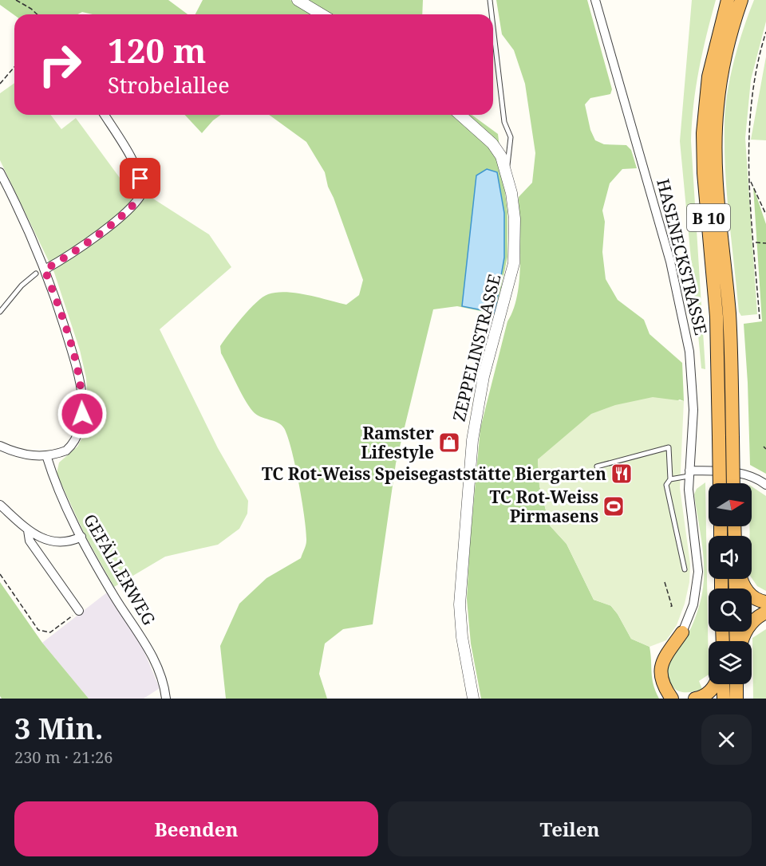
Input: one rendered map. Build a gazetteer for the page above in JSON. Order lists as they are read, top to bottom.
{
  "streets": {
    "highway": ["B 10"],
    "street": ["HASENECKSTRASSE", "ZEPPELINSTRASSE", "GEFÄLLERWEG"]
  },
  "places": {
    "shop": ["Ramster Lifestyle"],
    "restaurant": ["TC Rot-Weiss Speisegaststätte Biergarten"],
    "sports": ["TC Rot-Weiss Pirmasens"]
  },
  "north": "right",
  "page": {
    "turn": ["120 m", "Strobelallee"],
    "heading": ["3 Min.", "230 m · 21:26"],
    "buttons": ["Beenden", "Teilen"]
  }
}
